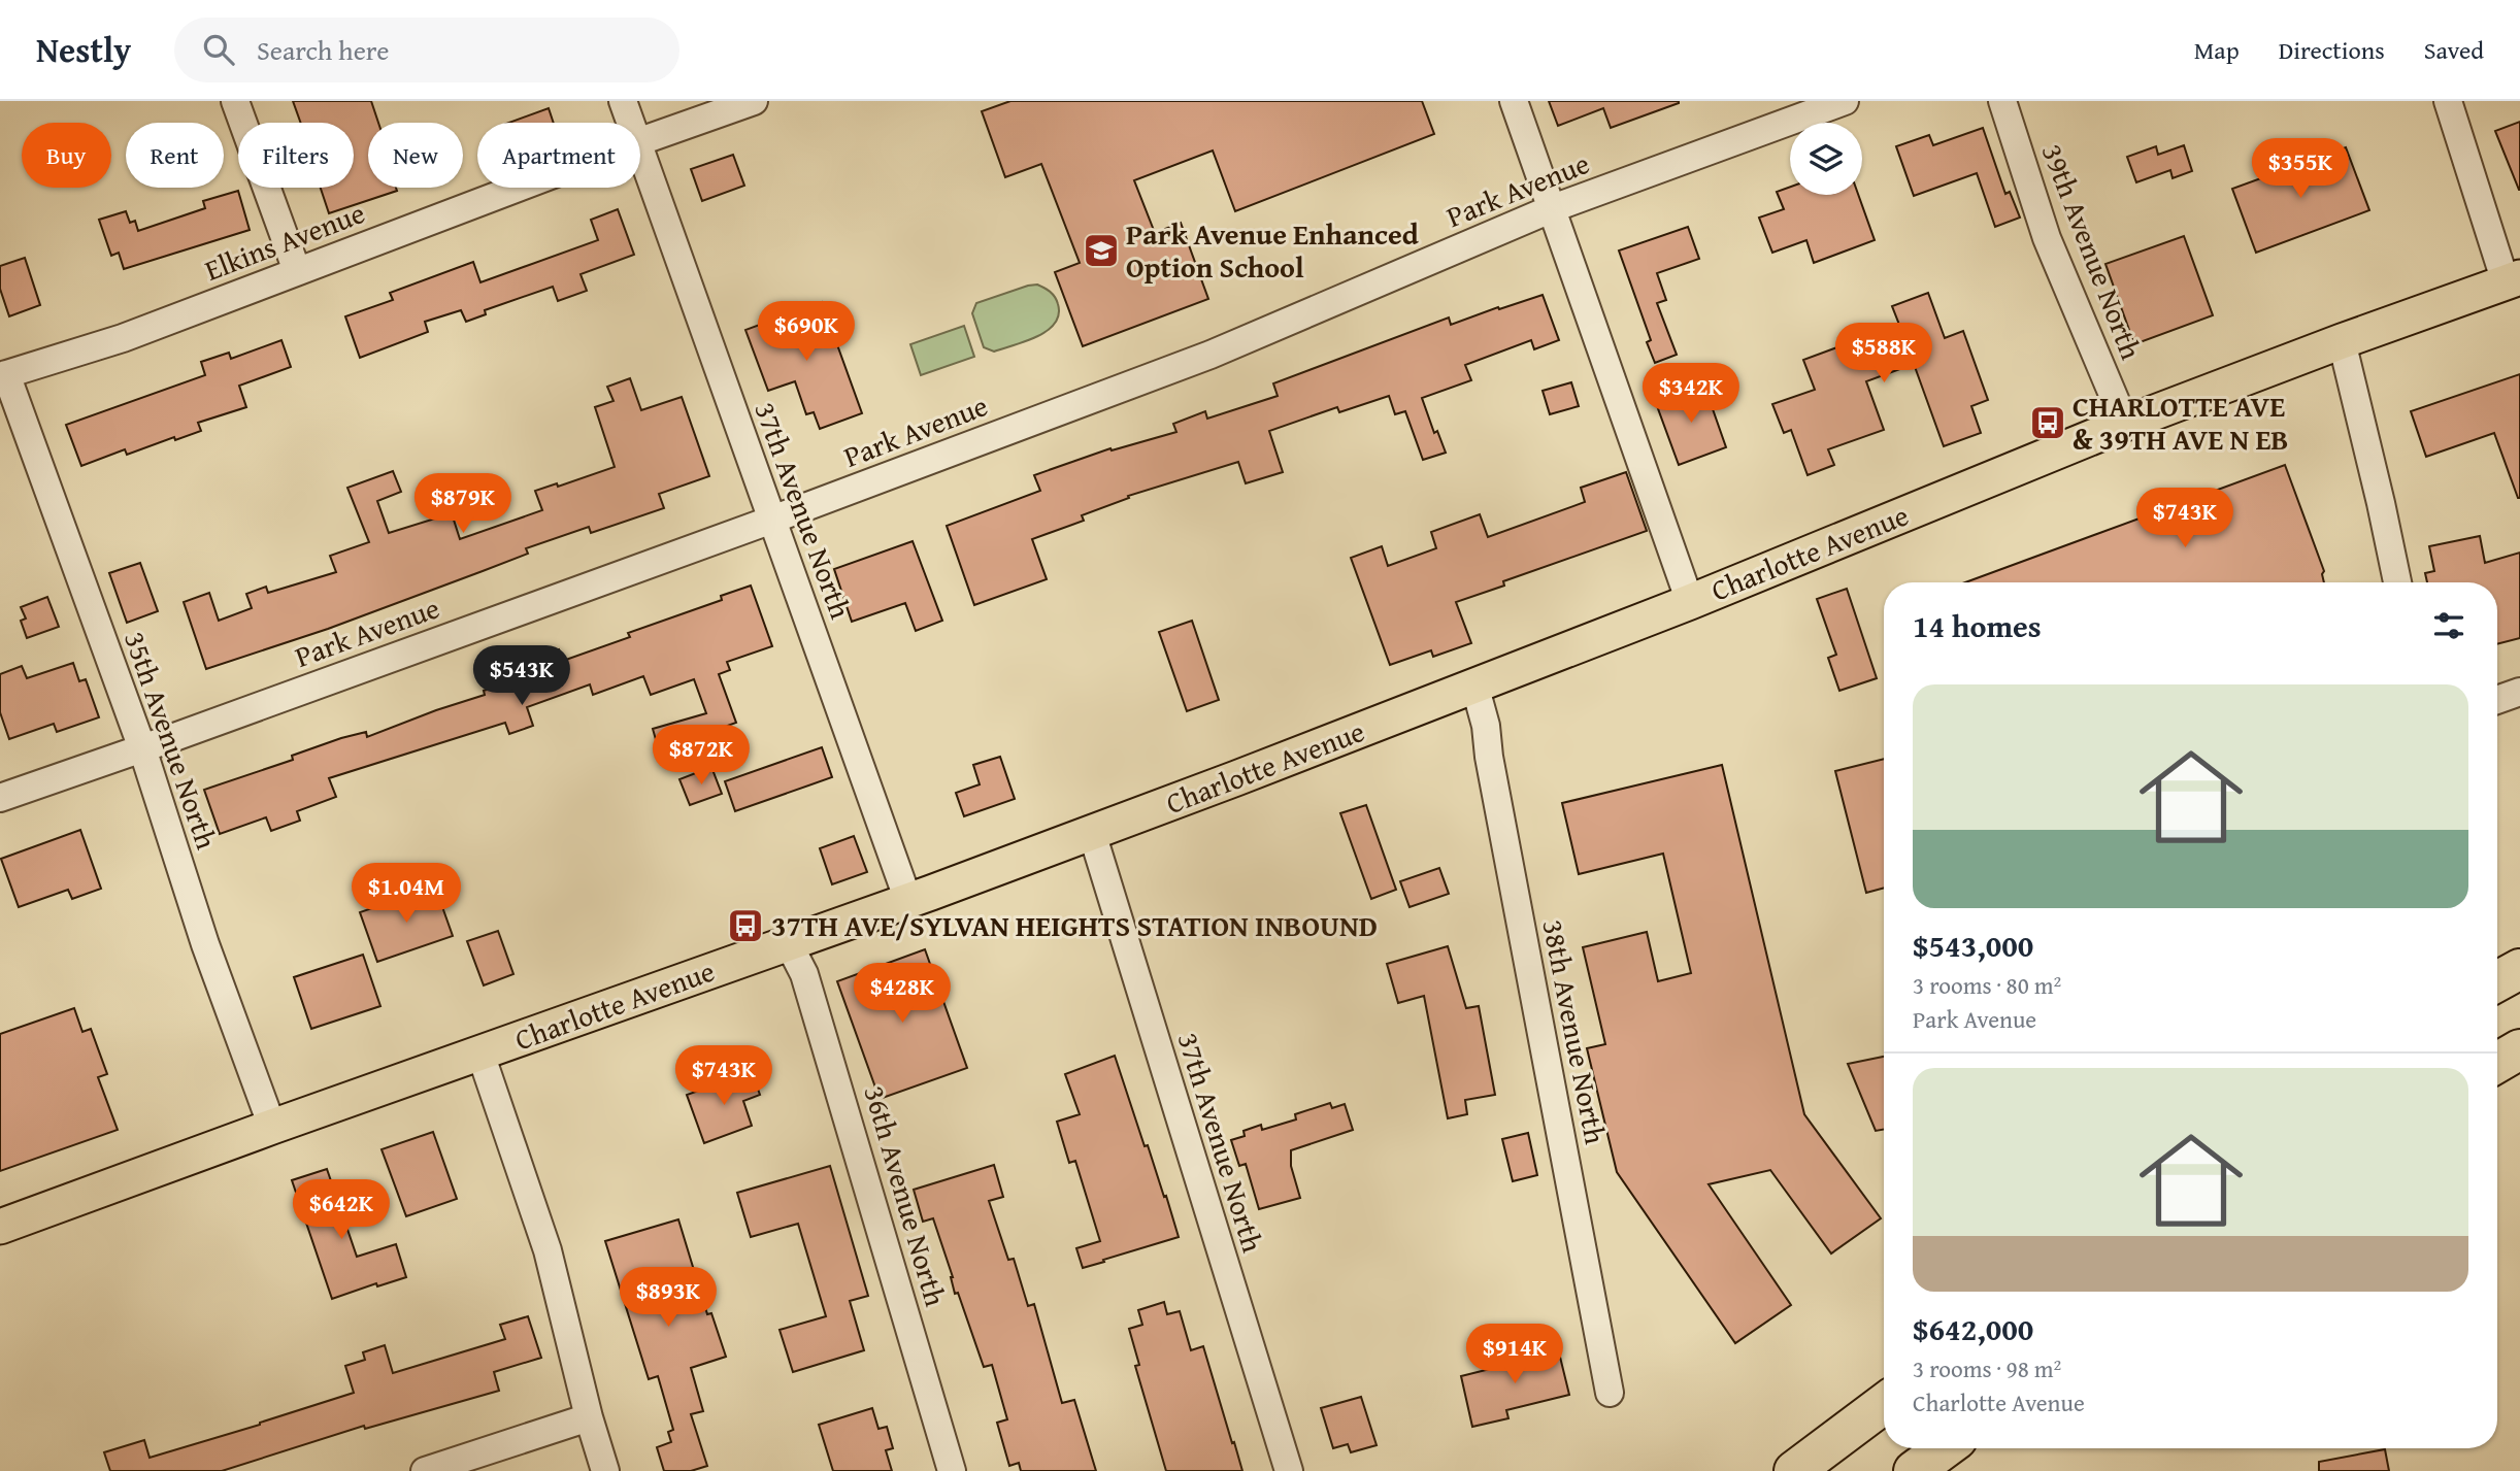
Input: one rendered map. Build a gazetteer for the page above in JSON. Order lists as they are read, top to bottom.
{
  "streets": {
    "main road": ["Charlotte Avenue"],
    "street": [
      "Park Avenue",
      "Elkins Avenue",
      "39th Avenue North",
      "37th Avenue North",
      "35th Avenue North",
      "38th Avenue North",
      "36th Avenue North"
    ]
  },
  "crossings": [
    ["Park Avenue", "37th Avenue North"],
    ["Park Avenue", "35th Avenue North"],
    ["Elkins Avenue", "35th Avenue North"],
    ["39th Avenue North", "Charlotte Avenue"],
    ["37th Avenue North", "Charlotte Avenue"],
    ["Charlotte Avenue", "35th Avenue North"],
    ["Charlotte Avenue", "38th Avenue North"],
    ["Charlotte Avenue", "36th Avenue North"]
  ],
  "places": {
    "school or university": ["Park Avenue Enhanced Option School"],
    "bus stop": ["CHARLOTTE AVE & 39TH AVE N EB", "37TH AVE/SYLVAN HEIGHTS STATION INBOUND"]
  },
  "page": {
    "header": "Nestly",
    "search": "Search here",
    "nav": ["Map", "Directions", "Saved"],
    "chip": [
      "Buy",
      "Rent",
      "Filters",
      "New",
      "Apartment"
    ],
    "price": [
      "$355K",
      "$690K",
      "$588K",
      "$342K",
      "$879K",
      "$743K",
      "$543K",
      "$872K",
      "$1.04M",
      "$428K",
      "$743K",
      "$642K",
      "$893K",
      "$914K"
    ],
    "heading": "14 homes",
    "list": [
      {
        "name": "$543,000",
        "note": "3 rooms · 80 m² · Park Avenue"
      },
      {
        "name": "$642,000",
        "note": "3 rooms · 98 m² · Charlotte Avenue"
      }
    ]
  }
}
